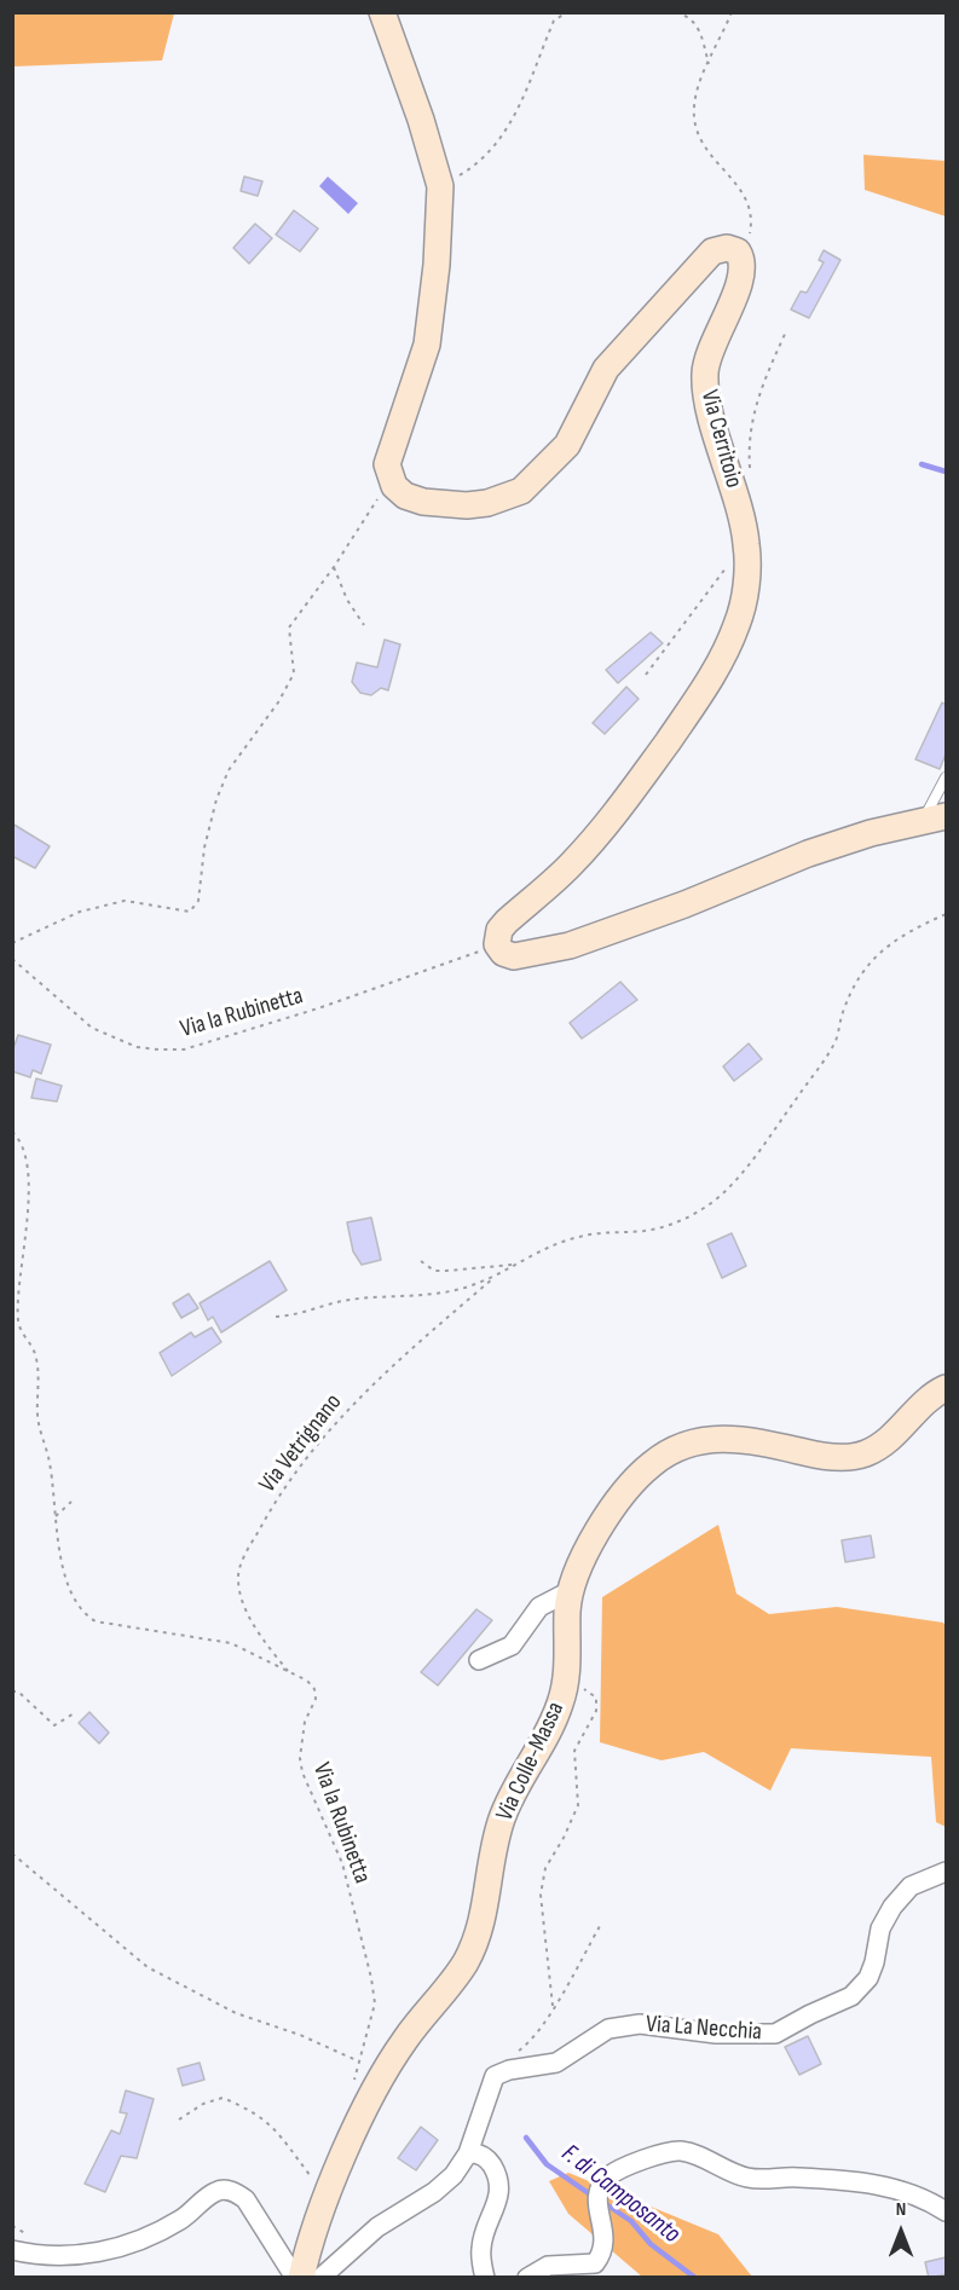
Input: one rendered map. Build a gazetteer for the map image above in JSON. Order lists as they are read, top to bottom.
{
  "streets": {
    "street": ["Via Cerritoio", "Via Colle-Massa", "Via La Necchia"],
    "path": ["Via la Rubinetta", "Via Vetrignano"]
  },
  "crossings": [
    ["Via Cerritoio", "Via la Rubinetta"],
    ["Via la Rubinetta", "Via Vetrignano"]
  ],
  "water": ["F. di Camposanto"],
  "north": "top"
}
